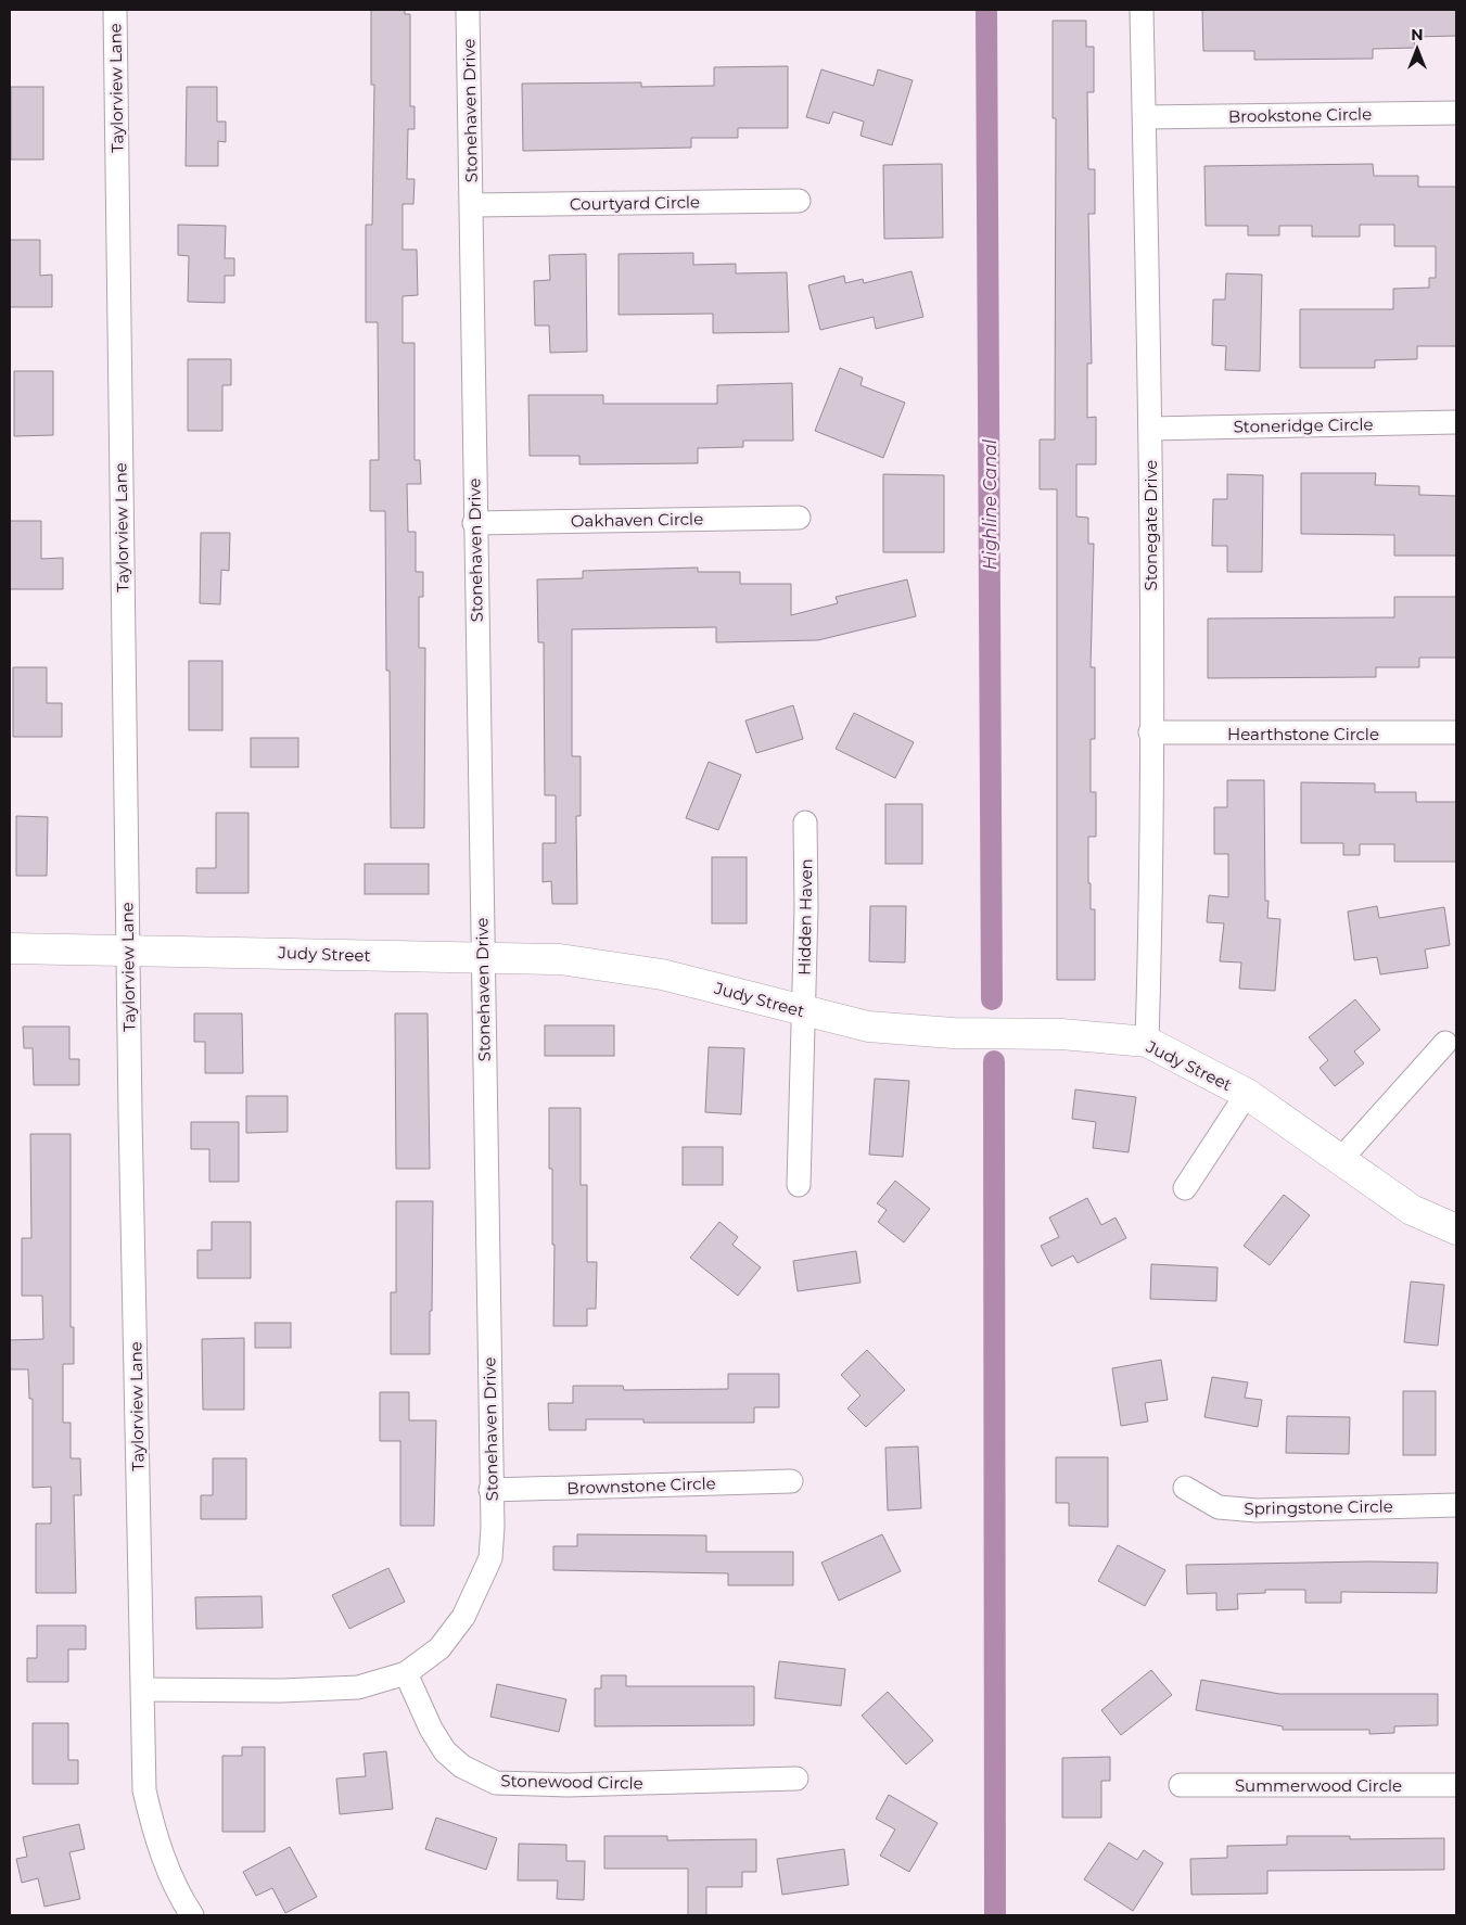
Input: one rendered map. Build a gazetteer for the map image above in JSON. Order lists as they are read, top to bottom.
{
  "streets": {
    "street": [
      "Taylorview Lane",
      "Stonehaven Drive",
      "Brookstone Circle",
      "Courtyard Circle",
      "Stoneridge Circle",
      "Oakhaven Circle",
      "Stonegate Drive",
      "Hearthstone Circle",
      "Hidden Haven",
      "Judy Street",
      "Brownstone Circle",
      "Springstone Circle",
      "Stonewood Circle",
      "Summerwood Circle"
    ]
  },
  "crossings": [
    ["Taylorview Lane", "Stonehaven Drive"],
    ["Taylorview Lane", "Judy Street"],
    ["Stonehaven Drive", "Courtyard Circle"],
    ["Stonehaven Drive", "Oakhaven Circle"],
    ["Stonehaven Drive", "Judy Street"],
    ["Stonehaven Drive", "Brownstone Circle"],
    ["Stonehaven Drive", "Stonewood Circle"],
    ["Brookstone Circle", "Stonegate Drive"],
    ["Stoneridge Circle", "Stonegate Drive"],
    ["Stonegate Drive", "Hearthstone Circle"],
    ["Stonegate Drive", "Judy Street"],
    ["Hidden Haven", "Judy Street"]
  ],
  "water": ["Highline Canal"],
  "north": "top"
}
